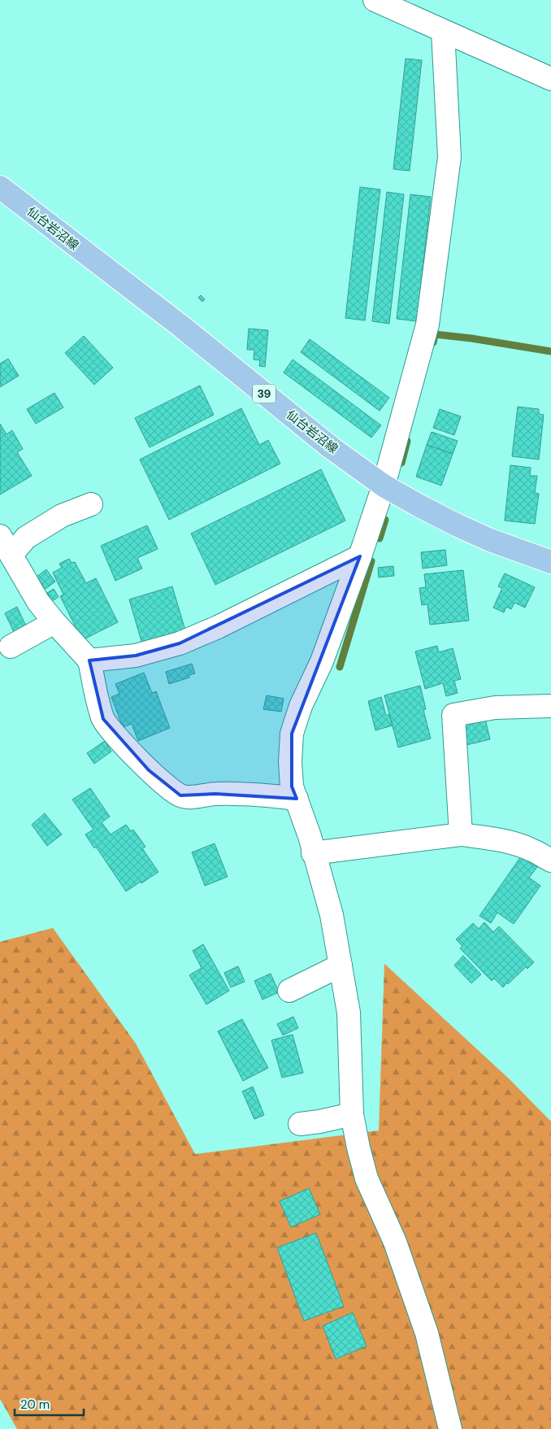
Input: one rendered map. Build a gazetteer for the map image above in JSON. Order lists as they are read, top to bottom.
{
  "streets": {
    "main road": ["仙台岩沼線", "39"]
  },
  "scale_bar": "20 m"
}
